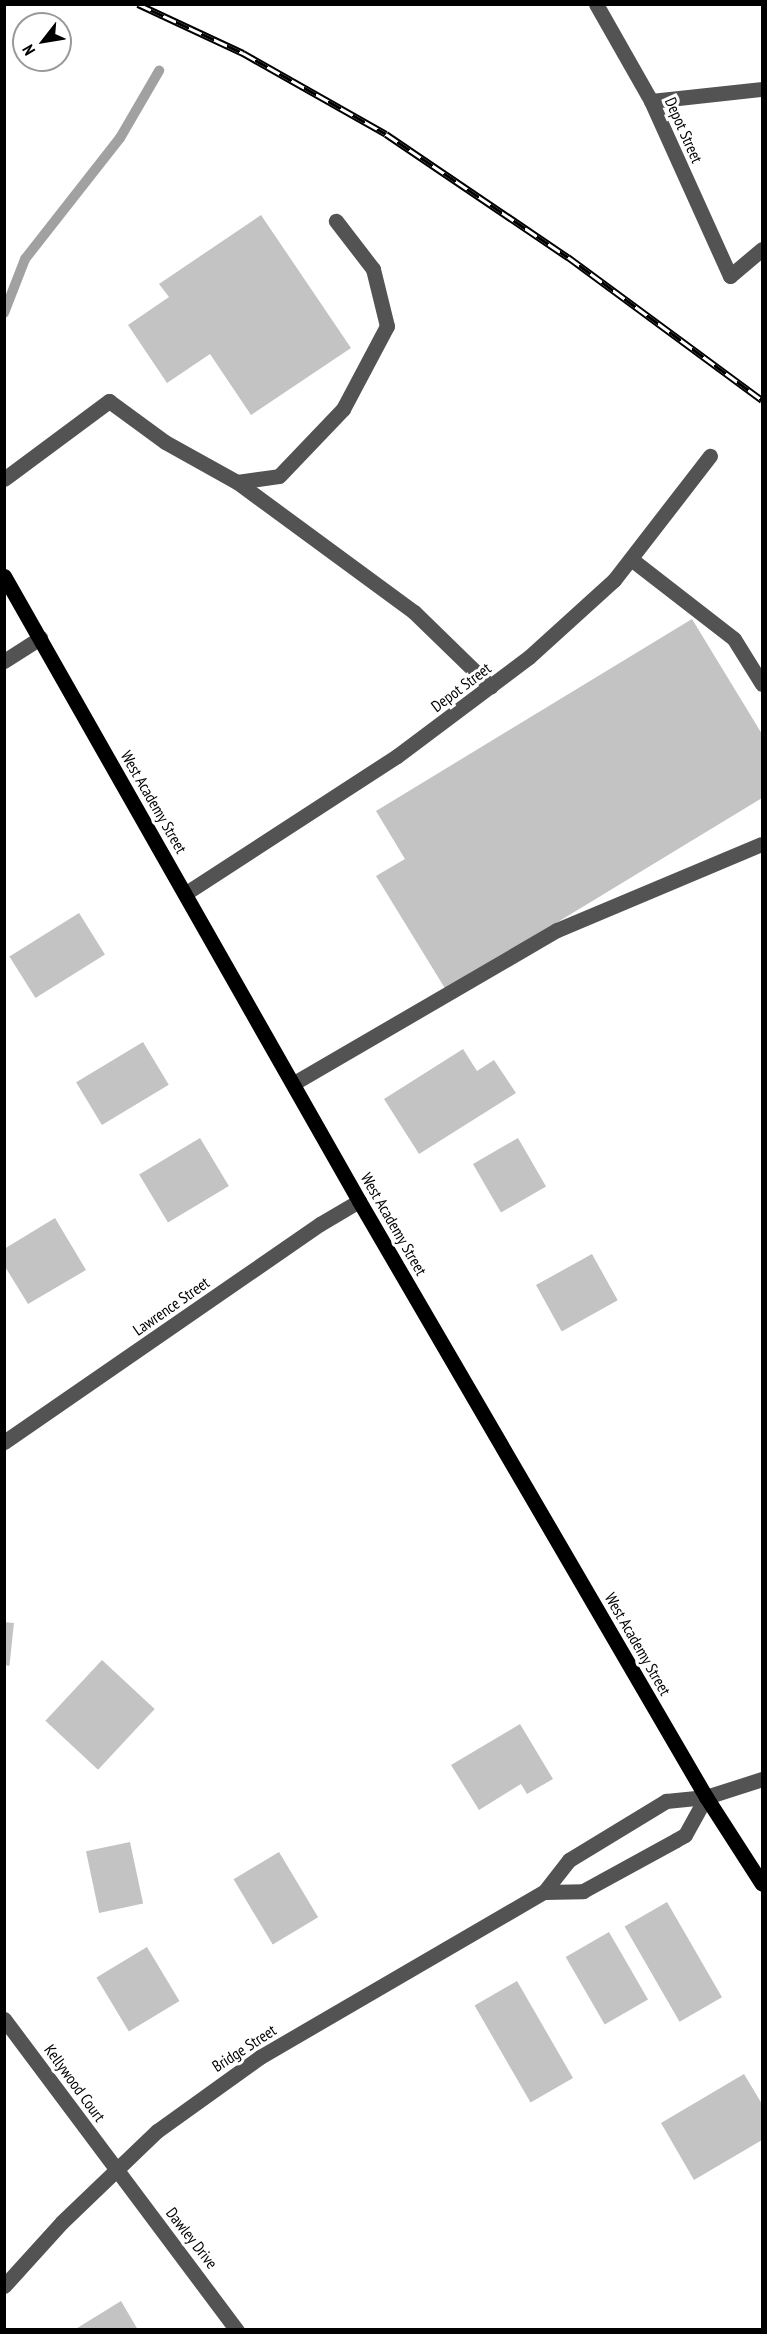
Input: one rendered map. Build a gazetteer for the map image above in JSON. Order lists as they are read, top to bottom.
{
  "streets": {
    "main road": ["West Academy Street"],
    "street": [
      "Depot Street",
      "Lawrence Street",
      "Bridge Street",
      "Kellywood Court",
      "Dawley Drive"
    ]
  },
  "crossings": [
    ["Depot Street", "West Academy Street"],
    ["West Academy Street", "Lawrence Street"],
    ["West Academy Street", "Bridge Street"],
    ["Bridge Street", "Kellywood Court"],
    ["Bridge Street", "Dawley Drive"],
    ["Kellywood Court", "Dawley Drive"]
  ],
  "north": "bottom left"
}
